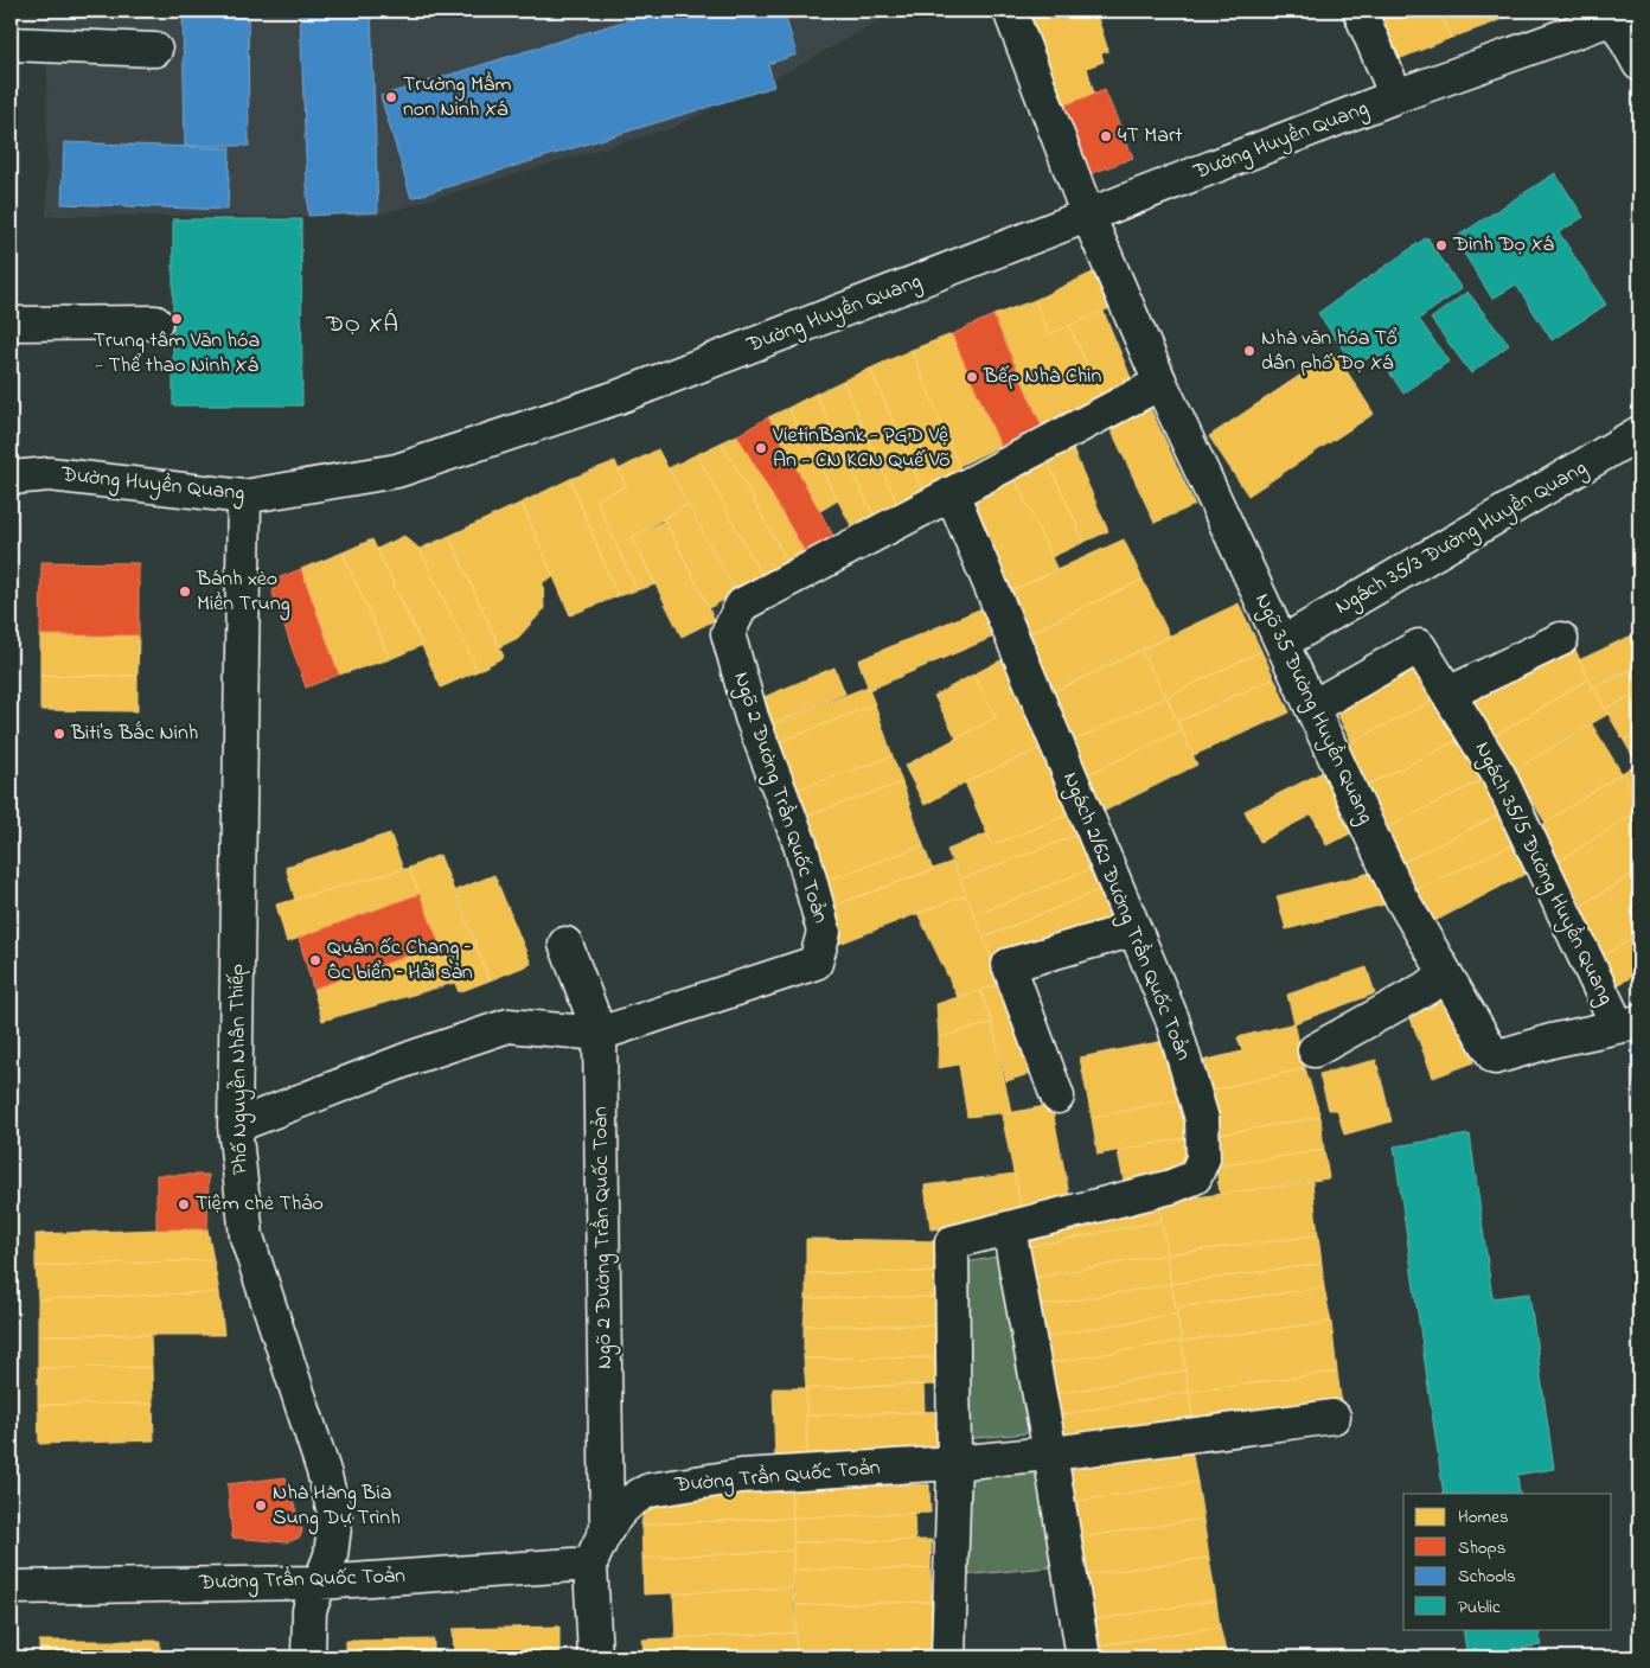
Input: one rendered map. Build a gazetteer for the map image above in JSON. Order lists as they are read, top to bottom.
{
  "streets": {
    "street": [
      "Đường Huyền Quang",
      "Ngách 35/3 Đường Huyền Quang",
      "Ngõ 35 Đường Huyền Quang",
      "Ngõ 2 Đường Trần Quốc Toản",
      "Ngách 35/5 Đường Huyền Quang",
      "Ngách 2/62 Đường Trần Quốc Toản",
      "Phố Nguyễn Nhân Thiếp",
      "Đường Trần Quốc Toản"
    ]
  },
  "crossings": [
    ["Đường Huyền Quang", "Ngõ 35 Đường Huyền Quang"],
    ["Đường Huyền Quang", "Phố Nguyễn Nhân Thiếp"],
    ["Ngách 35/3 Đường Huyền Quang", "Ngõ 35 Đường Huyền Quang"],
    ["Ngõ 35 Đường Huyền Quang", "Ngõ 2 Đường Trần Quốc Toản"],
    ["Ngõ 35 Đường Huyền Quang", "Ngách 35/5 Đường Huyền Quang"],
    ["Ngõ 2 Đường Trần Quốc Toản", "Ngách 2/62 Đường Trần Quốc Toản"],
    ["Ngõ 2 Đường Trần Quốc Toản", "Đường Trần Quốc Toản"],
    ["Ngách 2/62 Đường Trần Quốc Toản", "Đường Trần Quốc Toản"],
    ["Phố Nguyễn Nhân Thiếp", "Đường Trần Quốc Toản"]
  ],
  "districts": ["ĐỌ XÁ"],
  "places": [
    "Trường Mầm non Ninh Xá",
    "4T Mart",
    "Đình Đọ Xá",
    "Trung tâm Văn hóa - Thể thao Ninh Xá",
    "Nhà văn hóa Tổ dân phố Đọ Xá",
    "Bếp Nhà Chin",
    "VietinBank - PGD Vệ An - CN KCN Quế Võ",
    "Bánh xèo Miền Trung",
    "Biti's Bắc Ninh",
    "Quán ốc Chang – Ốc biển – Hải sản",
    "Tiệm chè Thảo",
    "Nhà Hàng Bia Sung Dự Trình"
  ],
  "legend": [
    "Homes",
    "Shops",
    "Schools",
    "Public"
  ]
}
